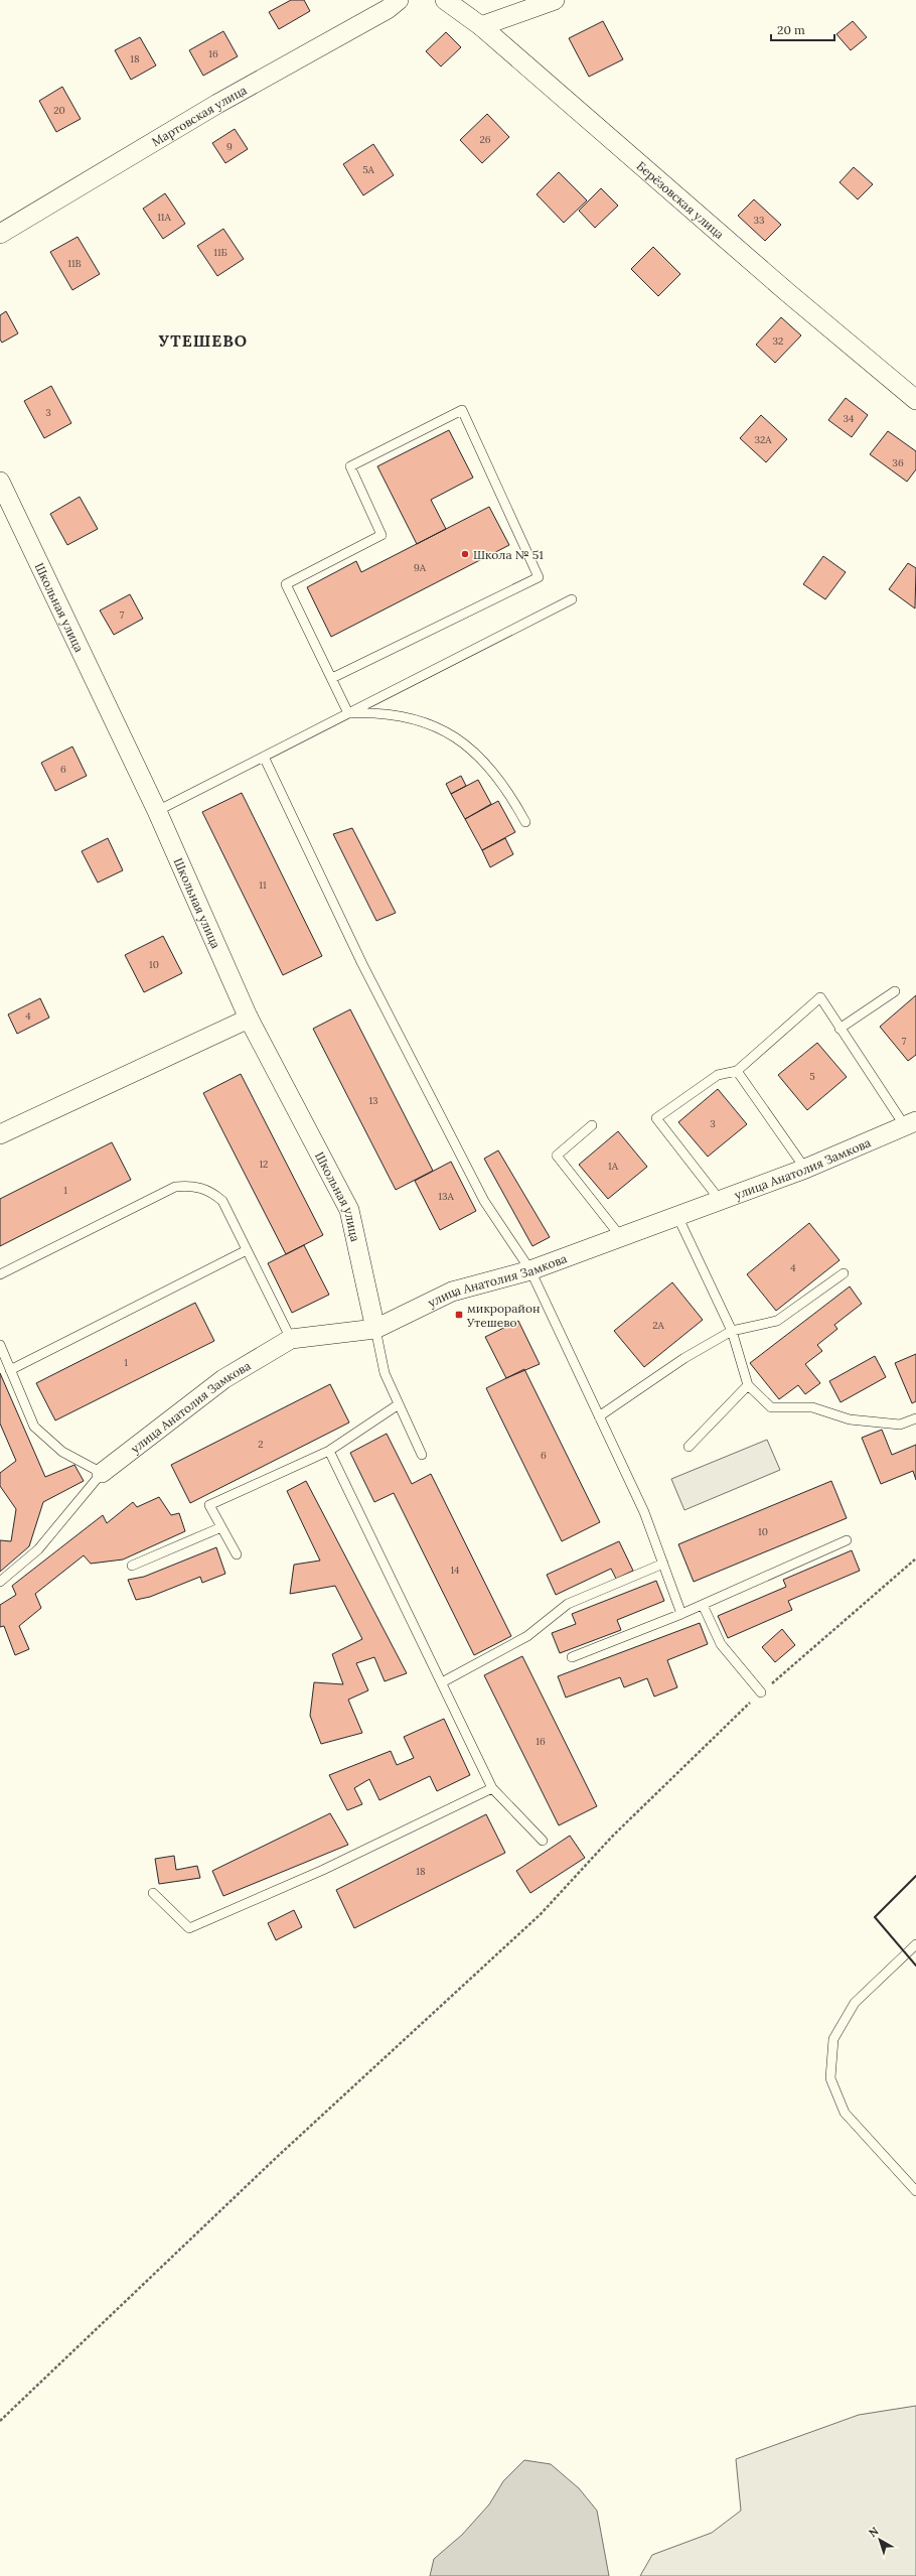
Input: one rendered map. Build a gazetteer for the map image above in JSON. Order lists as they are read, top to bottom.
{
  "streets": {
    "street": [
      "Мартовская улица",
      "Берёзовская улица",
      "Школьная улица",
      "улица Анатолия Замкова"
    ]
  },
  "crossings": [
    ["Школьная улица", "улица Анатолия Замкова"]
  ],
  "districts": ["УТЕШЕВО"],
  "places": {
    "other": ["Школа № 51"],
    "transit": ["микрорайон Утешево"]
  },
  "house_numbers": [
    "16",
    "18",
    "20",
    "26",
    "9",
    "5А",
    "11А",
    "33",
    "11Б",
    "11В",
    "32",
    "3",
    "34",
    "32А",
    "36",
    "9А",
    "7",
    "6",
    "11",
    "10",
    "4",
    "7",
    "5",
    "13",
    "3",
    "12",
    "1А",
    "1",
    "13А",
    "4",
    "2А",
    "1",
    "2",
    "6",
    "10",
    "14",
    "16",
    "18"
  ],
  "scale_bar": "20 m",
  "north": "top left"
}
